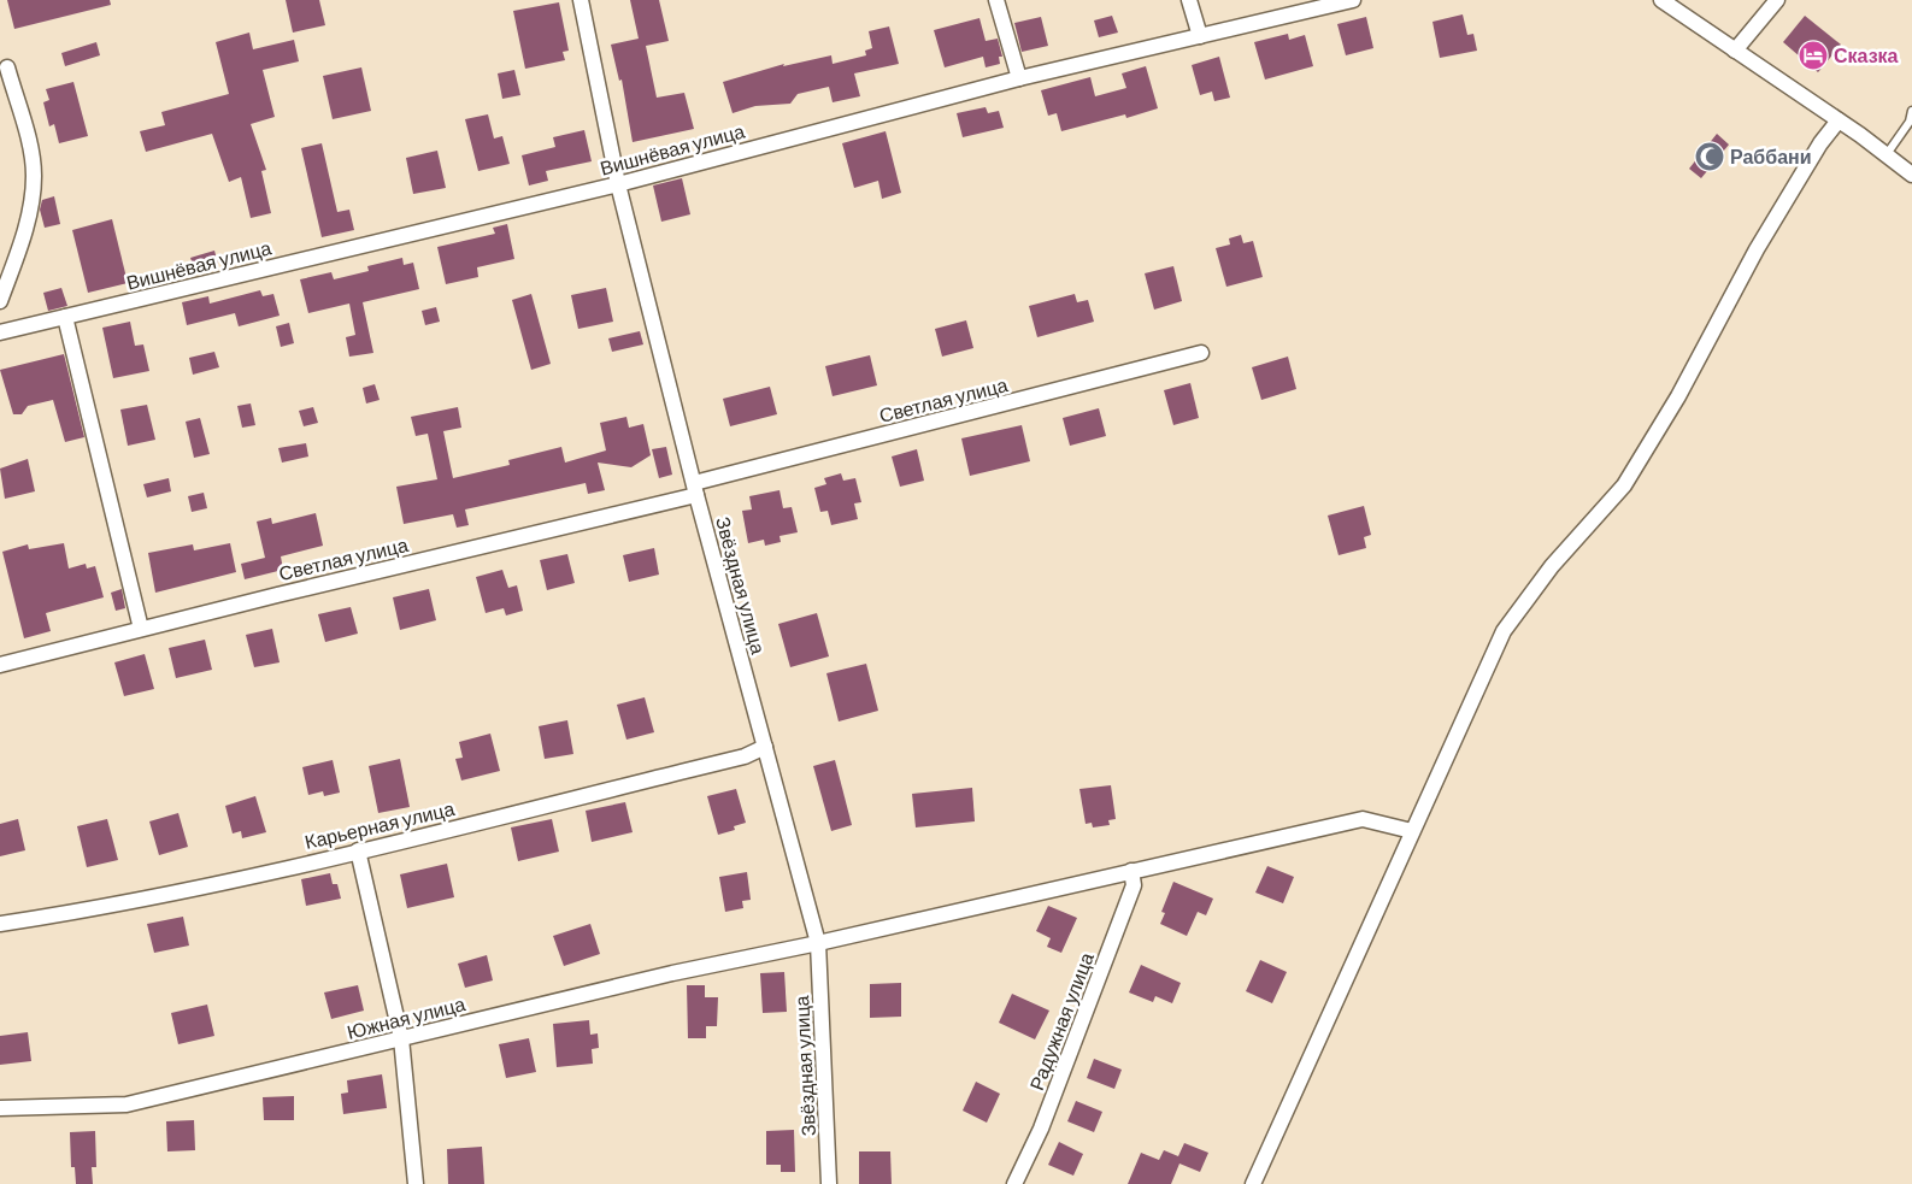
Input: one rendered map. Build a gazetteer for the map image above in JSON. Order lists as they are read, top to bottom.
{
  "streets": {
    "street": [
      "Вишнёвая улица",
      "Светлая улица",
      "Звёздная улица",
      "Карьерная улица",
      "Южная улица",
      "Радужная улица"
    ]
  },
  "crossings": [
    ["Вишнёвая улица", "Звёздная улица"],
    ["Светлая улица", "Звёздная улица"],
    ["Звёздная улица", "Карьерная улица"],
    ["Звёздная улица", "Южная улица"],
    ["Южная улица", "Радужная улица"]
  ],
  "places": {
    "hotel": ["Сказка"],
    "mosque": ["Раббани"]
  }
}
